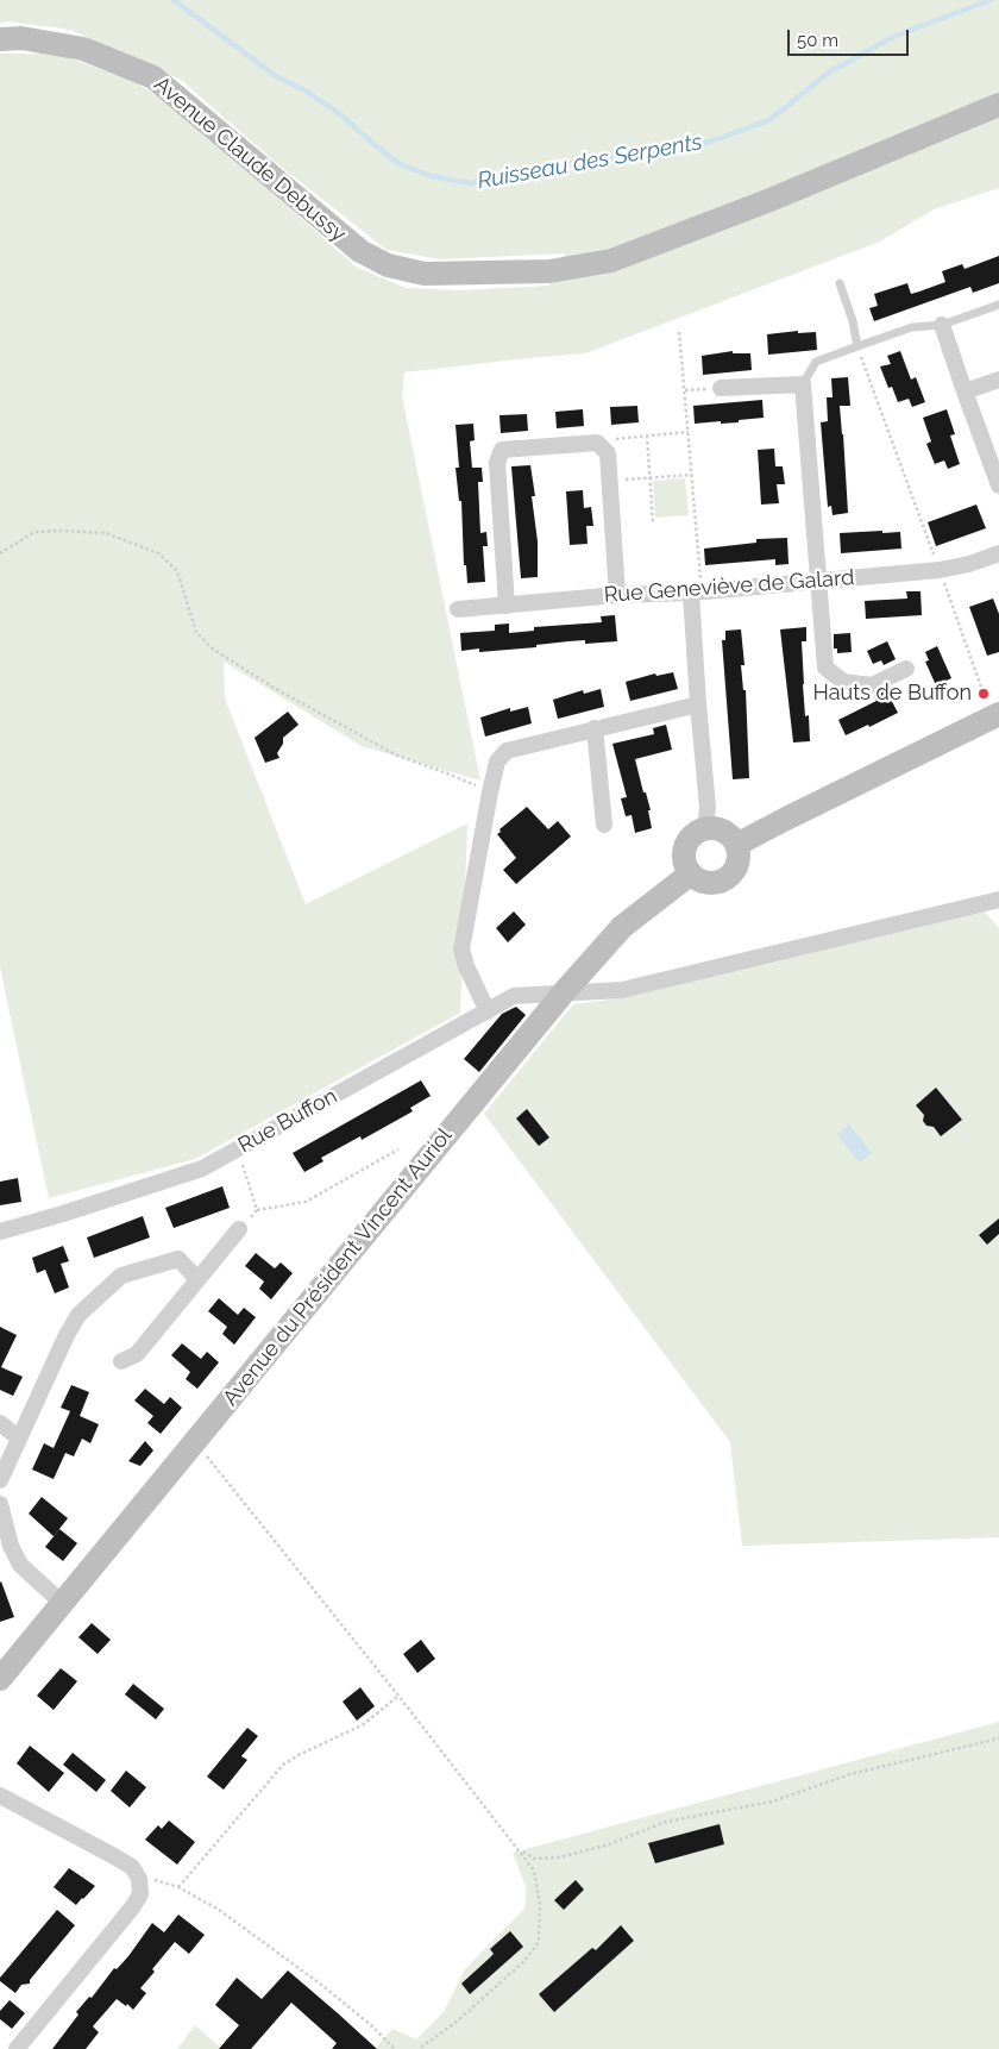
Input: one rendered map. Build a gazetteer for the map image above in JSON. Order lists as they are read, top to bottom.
{
  "streets": {
    "main road": ["Avenue Claude Debussy", "Avenue du Président Vincent Auriol"],
    "street": ["Rue Geneviève de Galard", "Rue Buffon"]
  },
  "crossings": [
    ["Rue Buffon", "Avenue du Président Vincent Auriol"]
  ],
  "water": ["Ruisseau des Serpents"],
  "places": ["Hauts de Buffon"],
  "scale_bar": "50 m"
}
